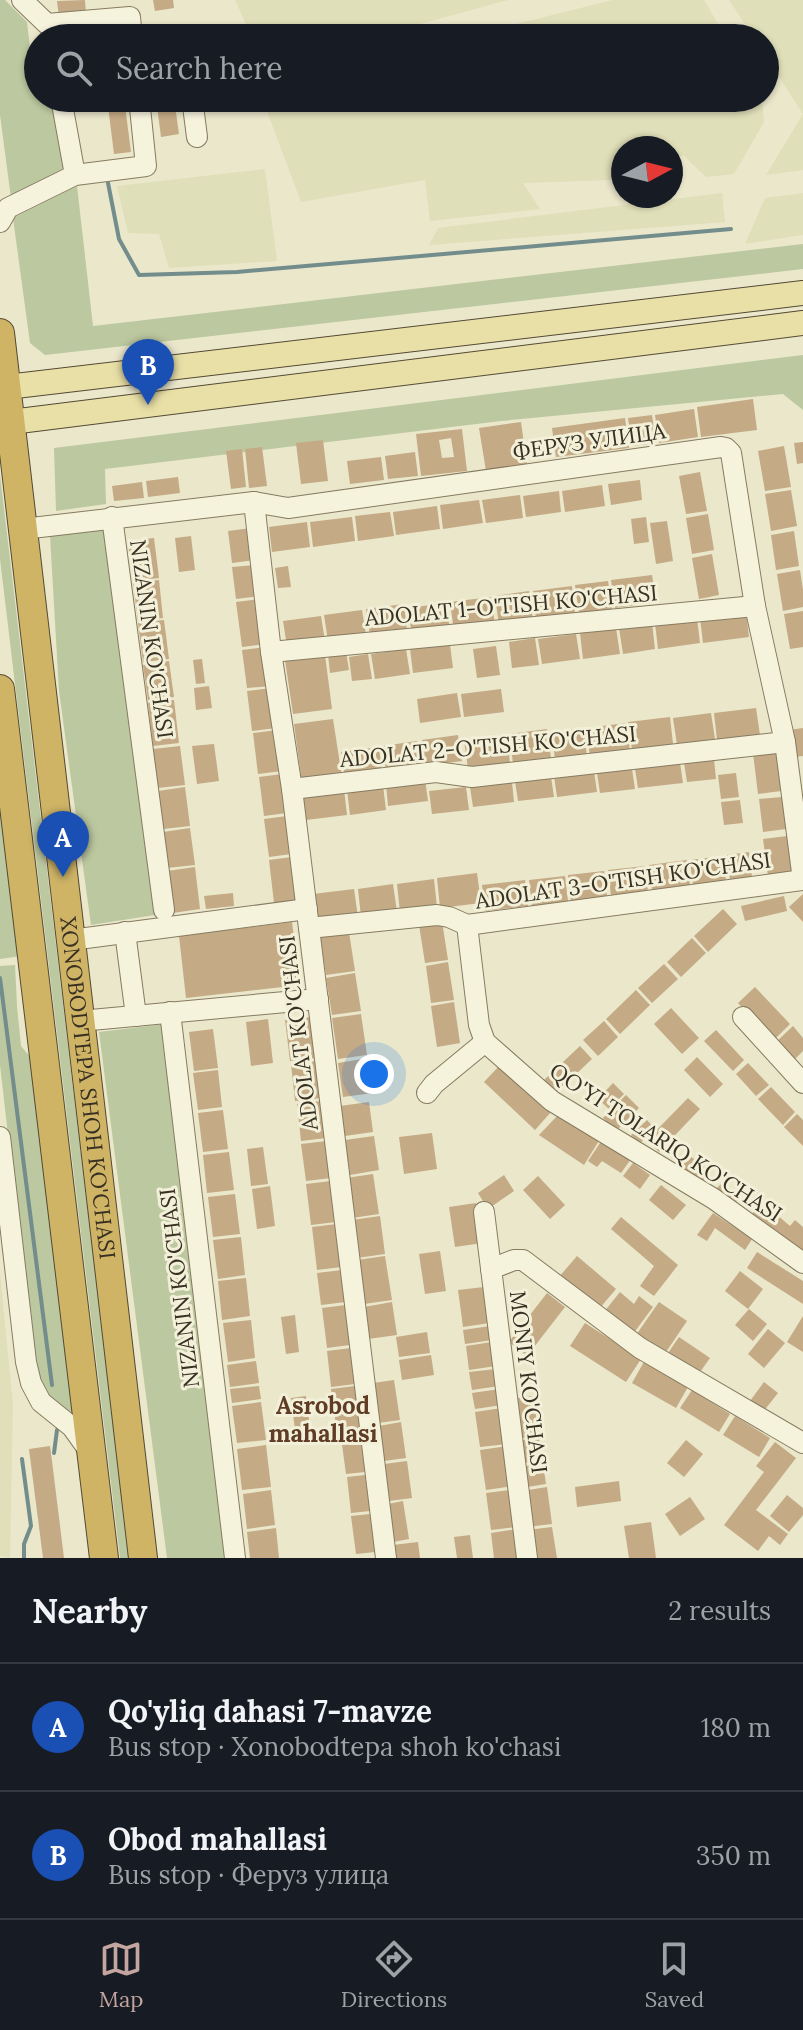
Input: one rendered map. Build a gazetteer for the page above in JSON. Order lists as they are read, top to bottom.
{
  "streets": {
    "highway": ["XONOBODTEPA SHOH KO'CHASI"],
    "street": [
      "ФЕРУЗ УЛИЦА",
      "ADOLAT 1-O'TISH KO'CHASI",
      "NIZANIN KO'CHASI",
      "ADOLAT 2-O'TISH KO'CHASI",
      "ADOLAT 3-O'TISH KO'CHASI",
      "ADOLAT KO'CHASI",
      "QO'YI TOLARIQ KO'CHASI",
      "MONIY KO'CHASI"
    ]
  },
  "crossings": [
    ["ФЕРУЗ УЛИЦА", "ADOLAT 1-O'TISH KO'CHASI"],
    ["ФЕРУЗ УЛИЦА", "NIZANIN KO'CHASI"],
    ["ФЕРУЗ УЛИЦА", "ADOLAT 2-O'TISH KO'CHASI"],
    ["ФЕРУЗ УЛИЦА", "ADOLAT 3-O'TISH KO'CHASI"],
    ["ФЕРУЗ УЛИЦА", "ADOLAT KO'CHASI"],
    ["ФЕРУЗ УЛИЦА", "XONOBODTEPA SHOH KO'CHASI"],
    ["ADOLAT 1-O'TISH KO'CHASI", "ADOLAT KO'CHASI"],
    ["ADOLAT 2-O'TISH KO'CHASI", "ADOLAT KO'CHASI"],
    ["ADOLAT 3-O'TISH KO'CHASI", "ADOLAT KO'CHASI"],
    ["ADOLAT 3-O'TISH KO'CHASI", "XONOBODTEPA SHOH KO'CHASI"]
  ],
  "districts": ["Asrobod mahallasi"],
  "north": "right",
  "page": {
    "search": "Search here",
    "pins": ["B", "A"],
    "heading": ["Nearby", "2 results"],
    "list": [
      {
        "mark": "A",
        "name": "Qo'yliq dahasi 7-mavze",
        "note": "Bus stop · Xonobodtepa shoh ko'chasi",
        "value": "180 m"
      },
      {
        "mark": "B",
        "name": "Obod mahallasi",
        "note": "Bus stop · Феруз улица",
        "value": "350 m"
      }
    ],
    "nav": ["Map", "Directions", "Saved"]
  }
}
